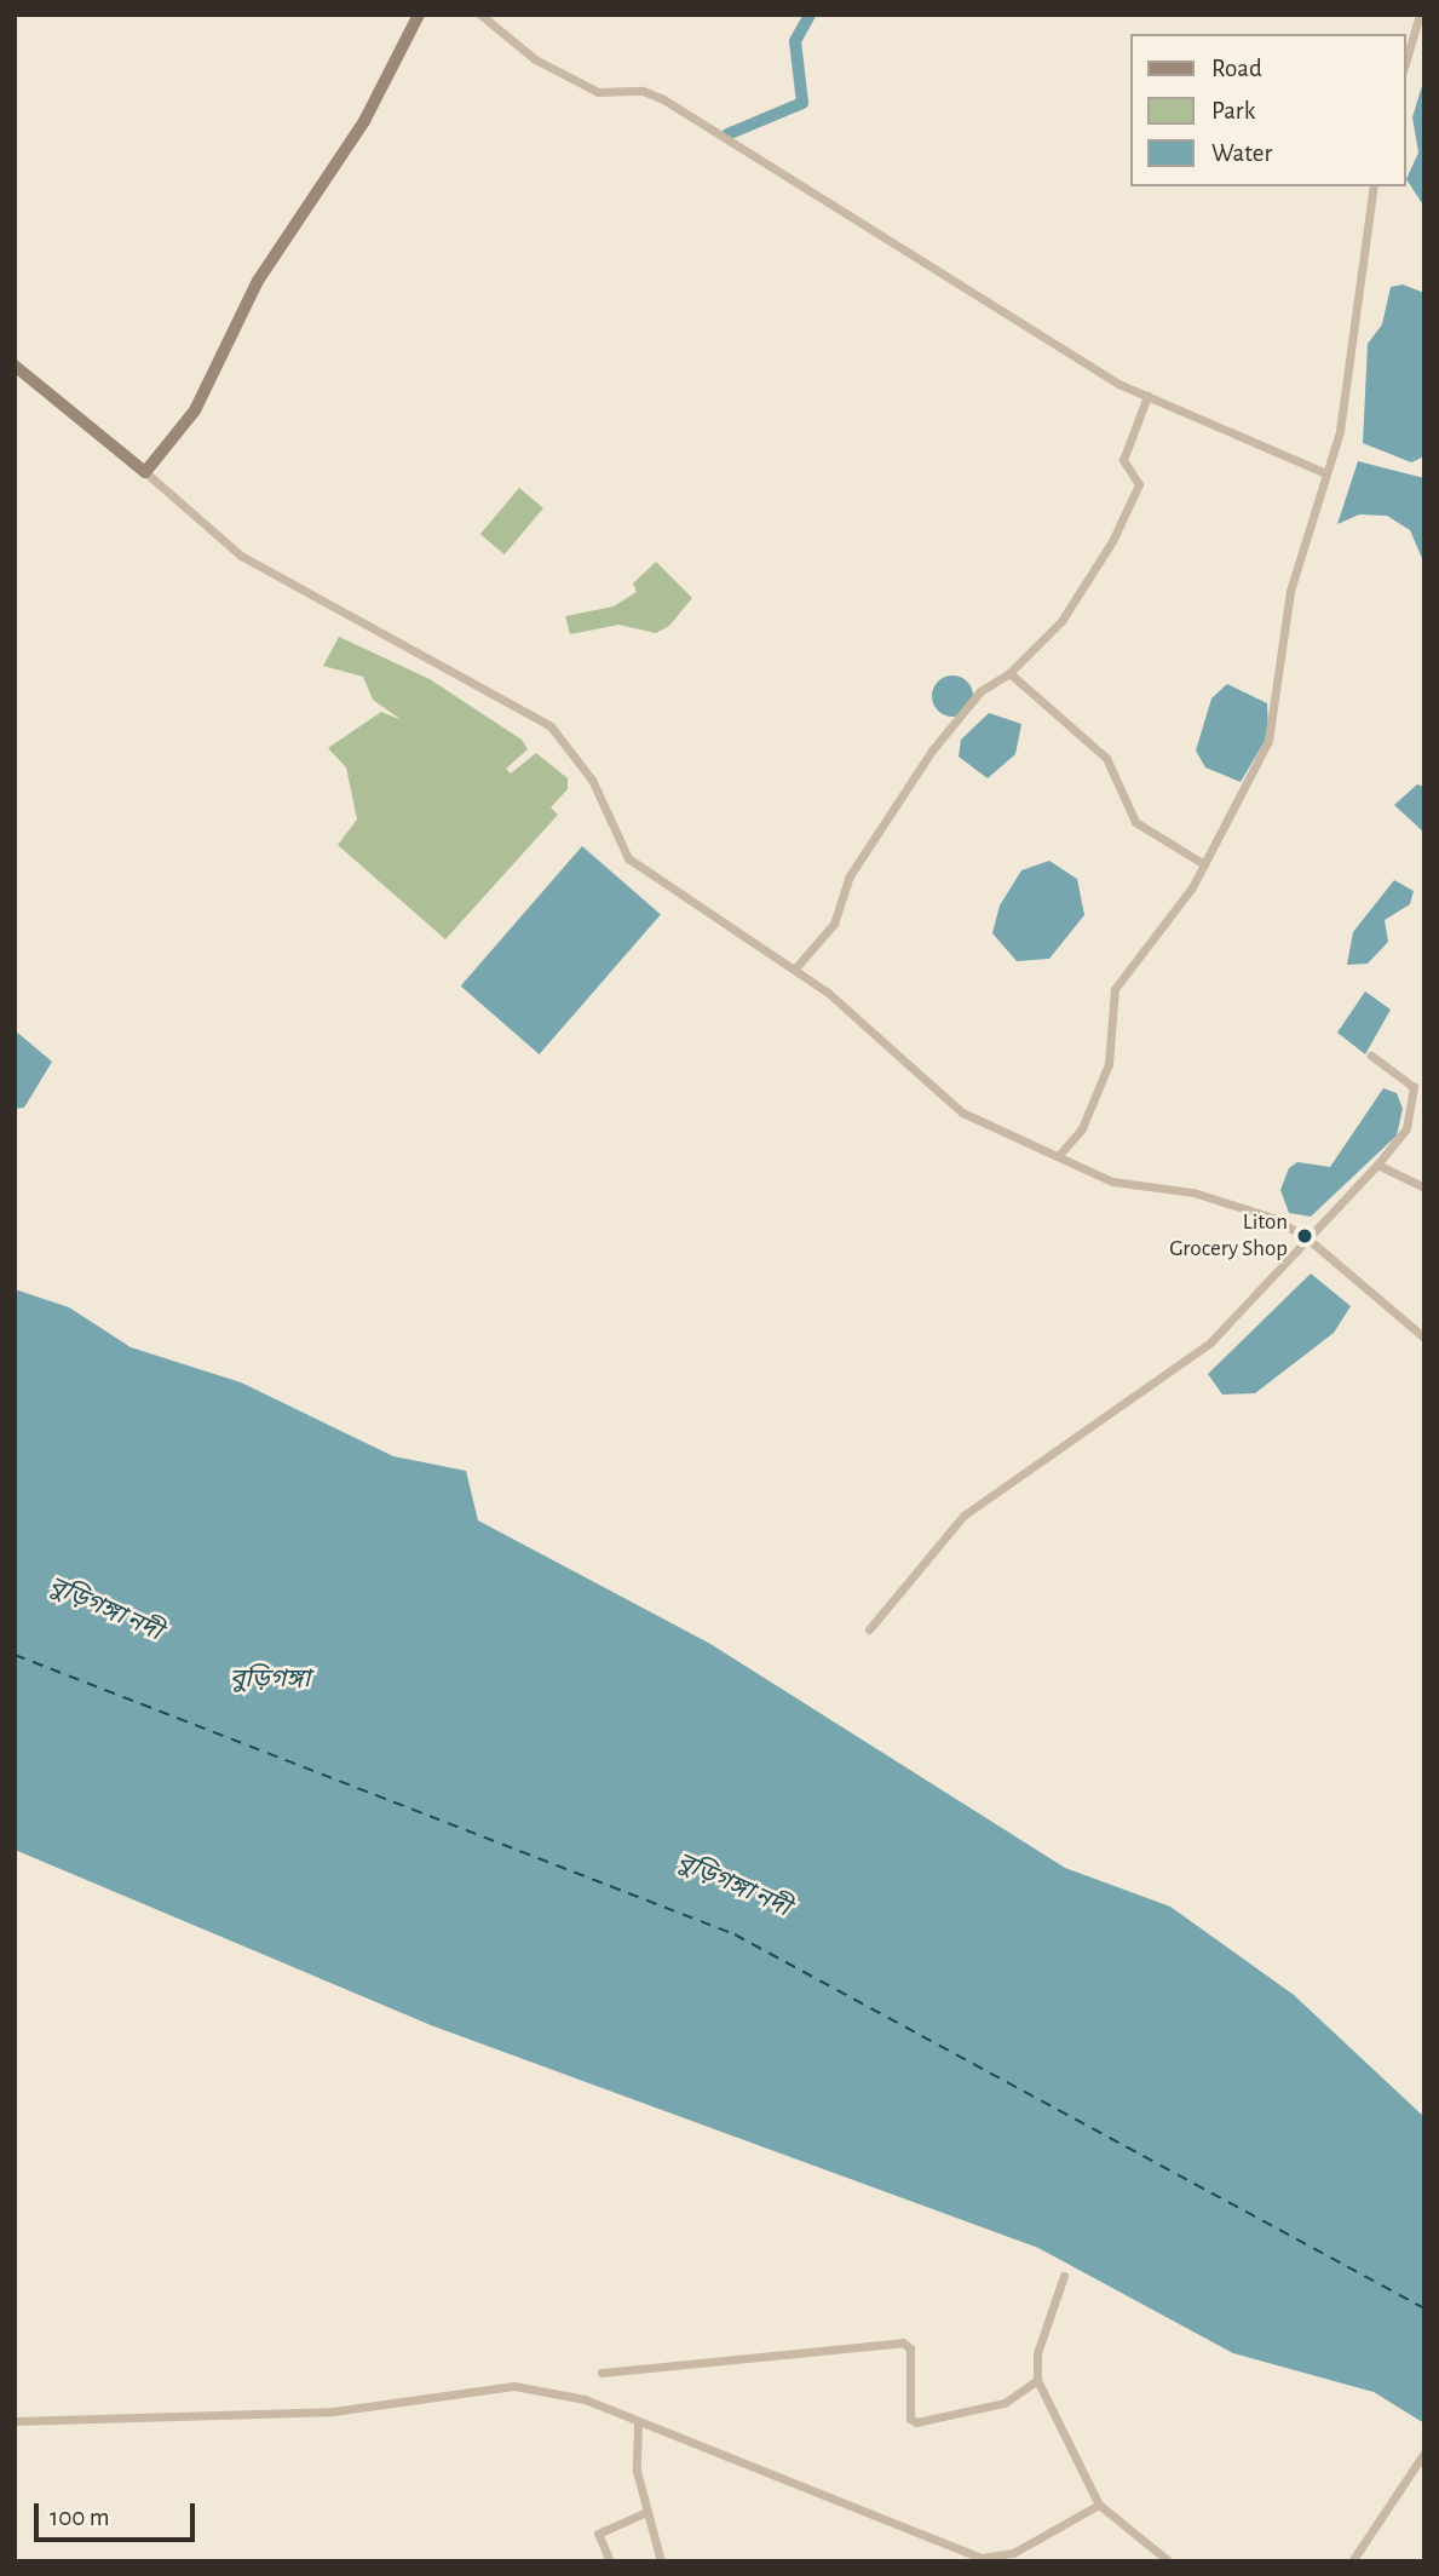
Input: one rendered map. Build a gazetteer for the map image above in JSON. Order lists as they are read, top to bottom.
{
  "water": ["বুড়িগঙ্গা নদী", "বুড়িগঙ্গা"],
  "places": ["Liton Grocery Shop"],
  "legend": ["Road", "Park", "Water"],
  "scale_bar": "100 m"
}
